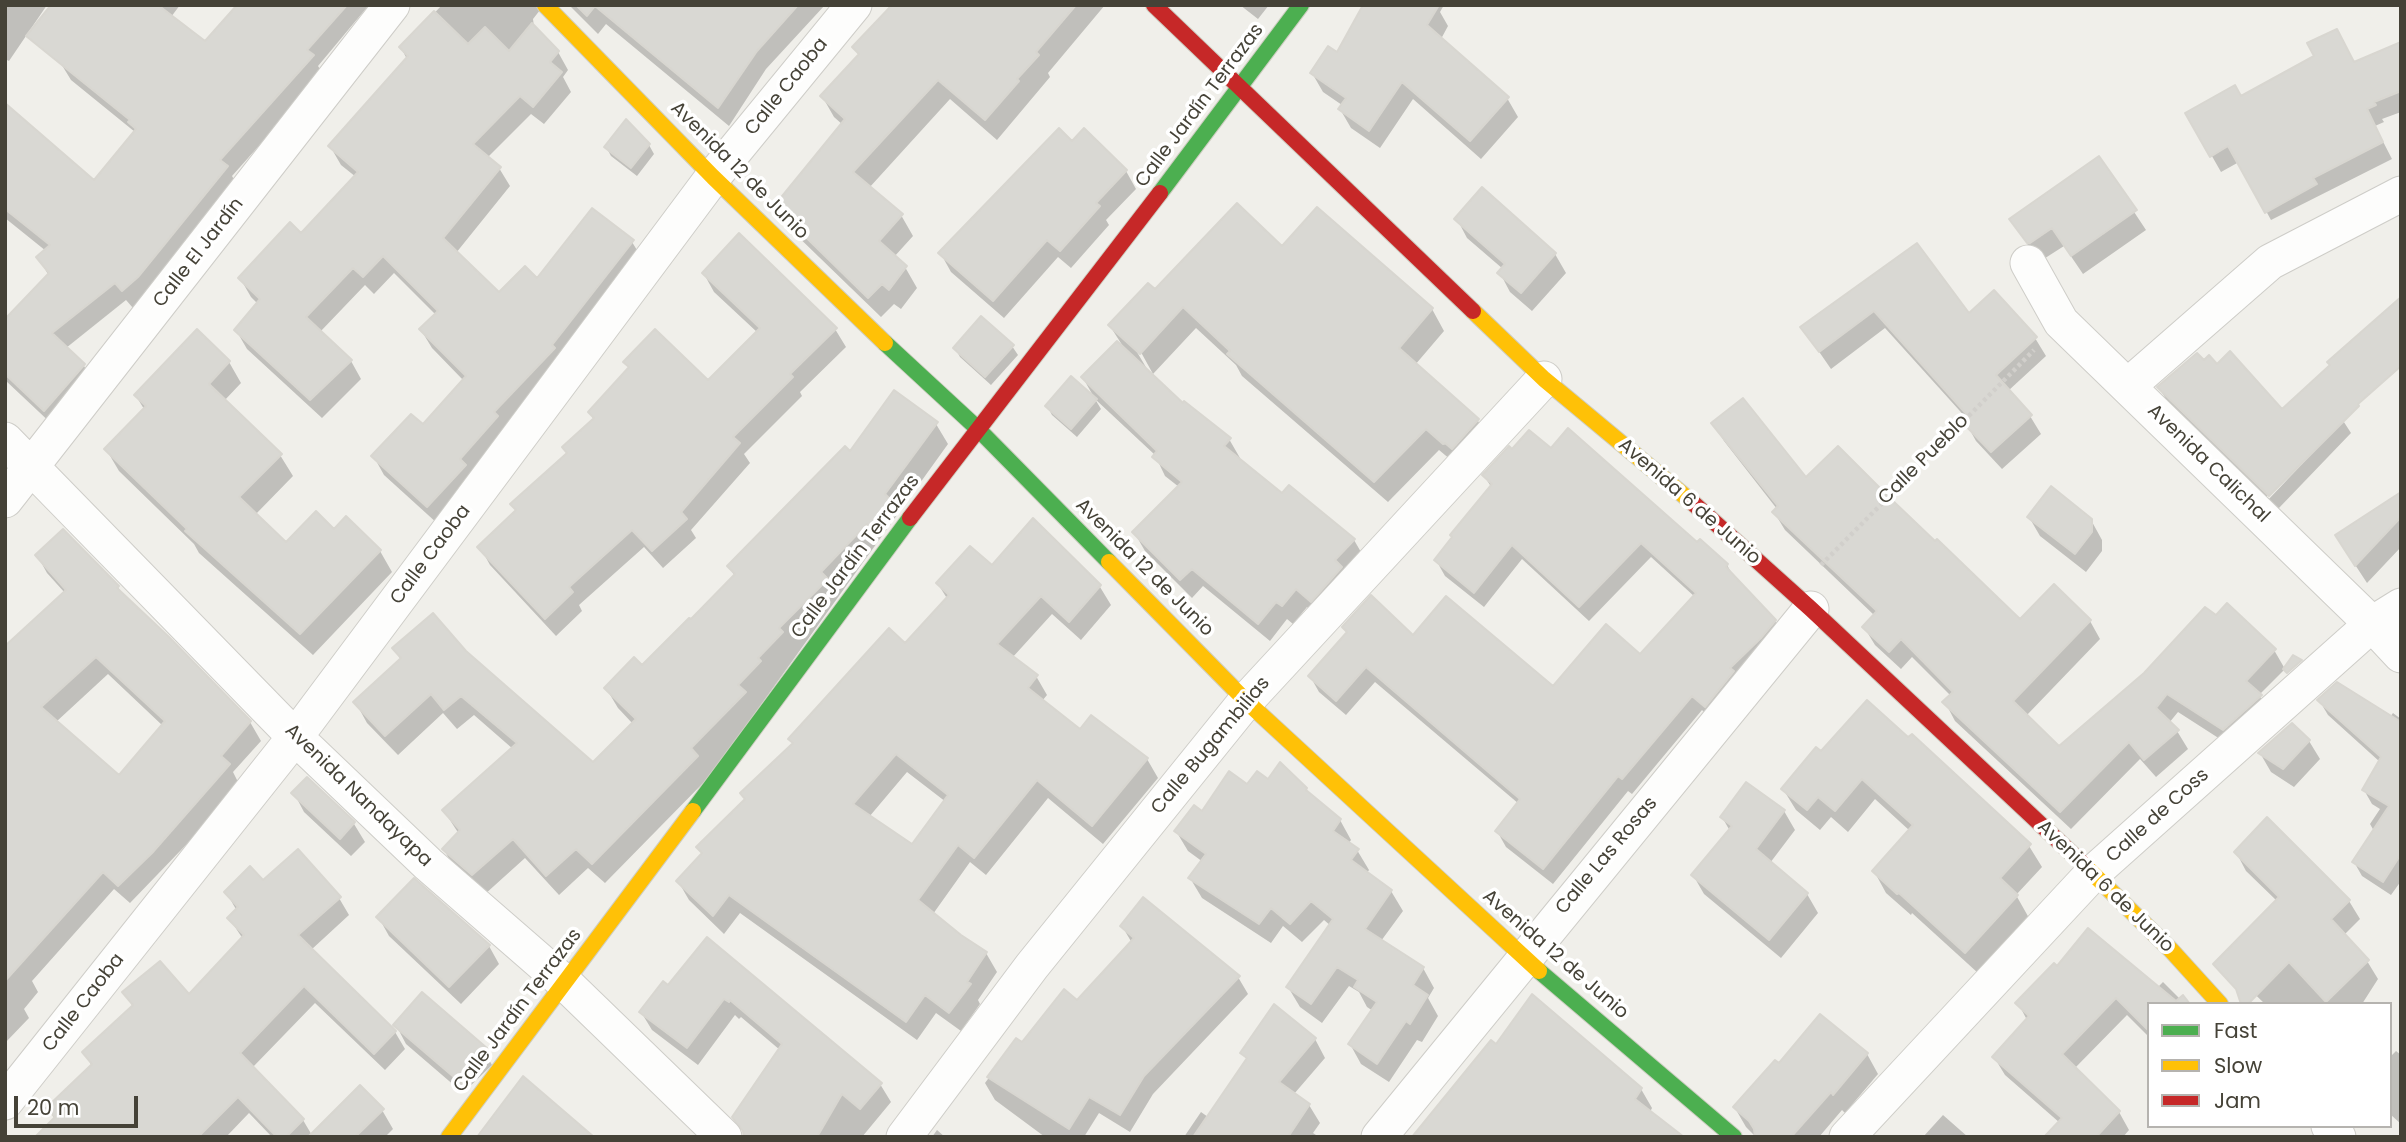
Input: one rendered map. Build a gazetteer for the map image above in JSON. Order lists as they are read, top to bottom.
{
  "streets": {
    "street": [
      "Calle Caoba",
      "Calle Jardín Terrazas",
      "Avenida 12 de Junio",
      "Calle El Jardín",
      "Avenida Calichal",
      "Avenida 6 de Junio",
      "Calle Bugambilias",
      "Avenida Nandayapa",
      "Calle de Coss",
      "Calle Las Rosas"
    ],
    "path": ["Calle Pueblo"]
  },
  "crossings": [
    ["Calle Caoba", "Avenida 12 de Junio"],
    ["Calle Caoba", "Avenida Nandayapa"],
    ["Calle Jardín Terrazas", "Avenida 12 de Junio"],
    ["Calle Jardín Terrazas", "Avenida 6 de Junio"],
    ["Calle Jardín Terrazas", "Avenida Nandayapa"],
    ["Avenida 12 de Junio", "Calle Bugambilias"],
    ["Avenida 12 de Junio", "Calle Las Rosas"],
    ["Calle El Jardín", "Avenida Nandayapa"],
    ["Calle Pueblo", "Avenida Calichal"],
    ["Calle Pueblo", "Avenida 6 de Junio"],
    ["Calle Pueblo", "Calle Las Rosas"],
    ["Avenida Calichal", "Calle de Coss"],
    ["Avenida 6 de Junio", "Calle Bugambilias"],
    ["Avenida 6 de Junio", "Calle de Coss"],
    ["Avenida 6 de Junio", "Calle Las Rosas"]
  ],
  "legend": ["Fast", "Slow", "Jam"],
  "scale_bar": "20 m"
}
